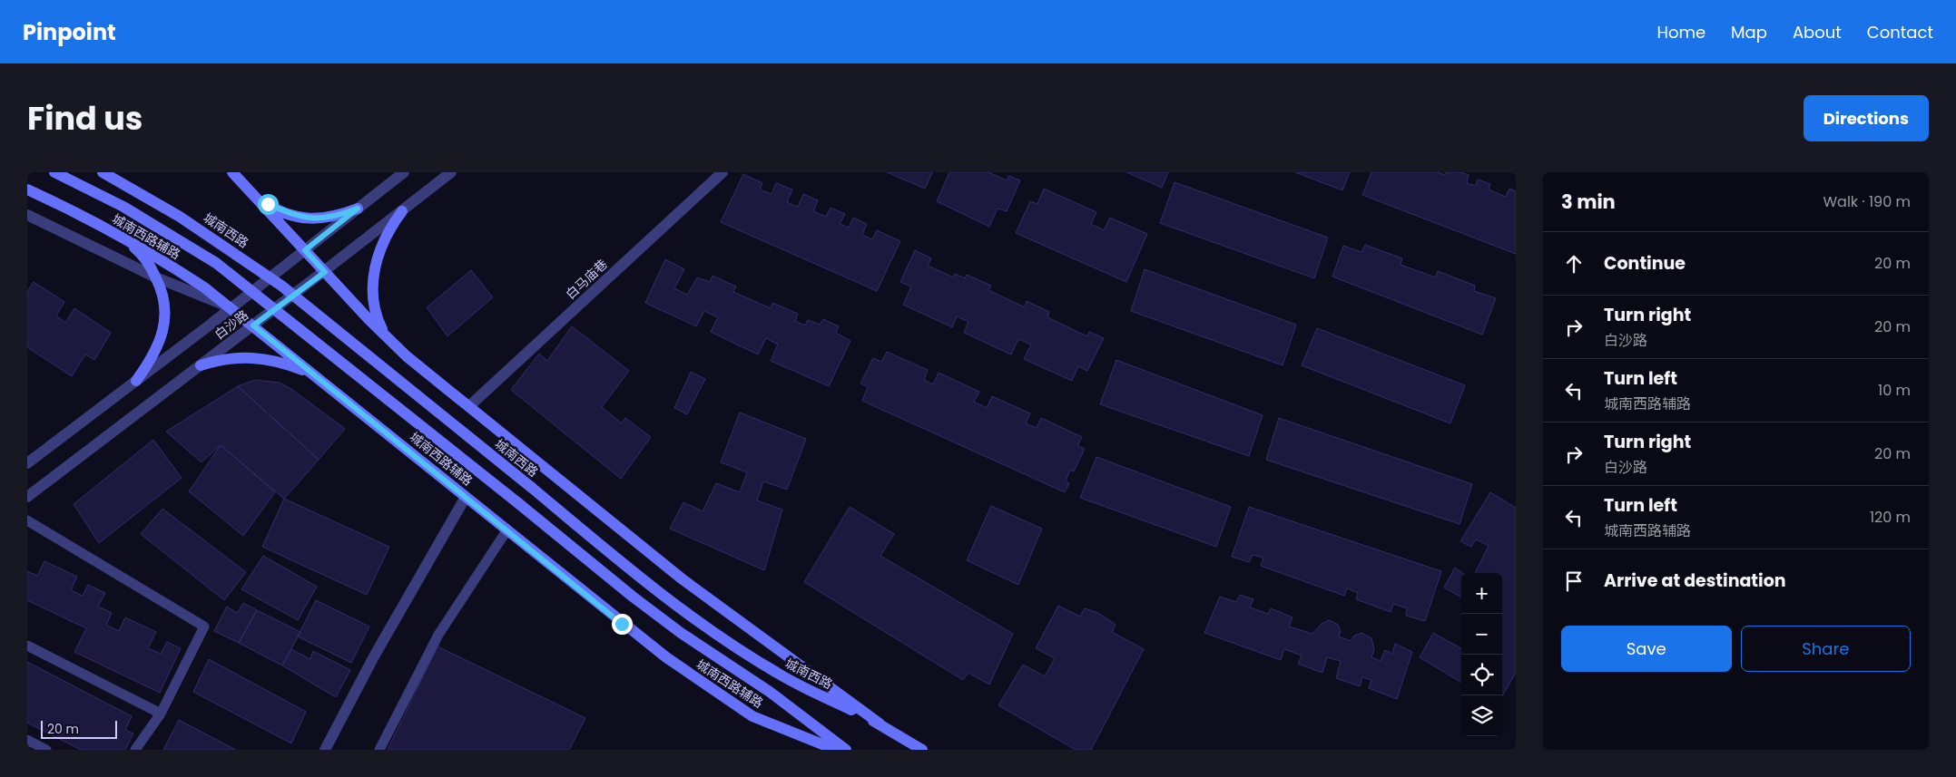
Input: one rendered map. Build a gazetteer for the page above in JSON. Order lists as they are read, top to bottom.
{
  "streets": {
    "main road": ["城南西路", "城南西路辅路"],
    "street": ["白马庙巷", "白沙路"]
  },
  "crossings": [
    ["城南西路辅路", "白沙路"]
  ],
  "scale_bar": "20 m",
  "page": {
    "header": "Pinpoint",
    "nav": [
      "Home",
      "Map",
      "About",
      "Contact"
    ],
    "title": "Find us",
    "buttons": [
      "Directions",
      ["Save", "Share"]
    ],
    "heading": ["3 min", "Walk · 190 m"],
    "list": [
      ["Continue", "20 m"],
      ["Turn right", "白沙路", "20 m"],
      ["Turn left", "城南西路辅路", "10 m"],
      ["Turn right", "白沙路", "20 m"],
      ["Turn left", "城南西路辅路", "120 m"],
      "Arrive at destination"
    ],
    "map_buttons": ["+", "−"],
    "scale": "20 m"
  }
}
